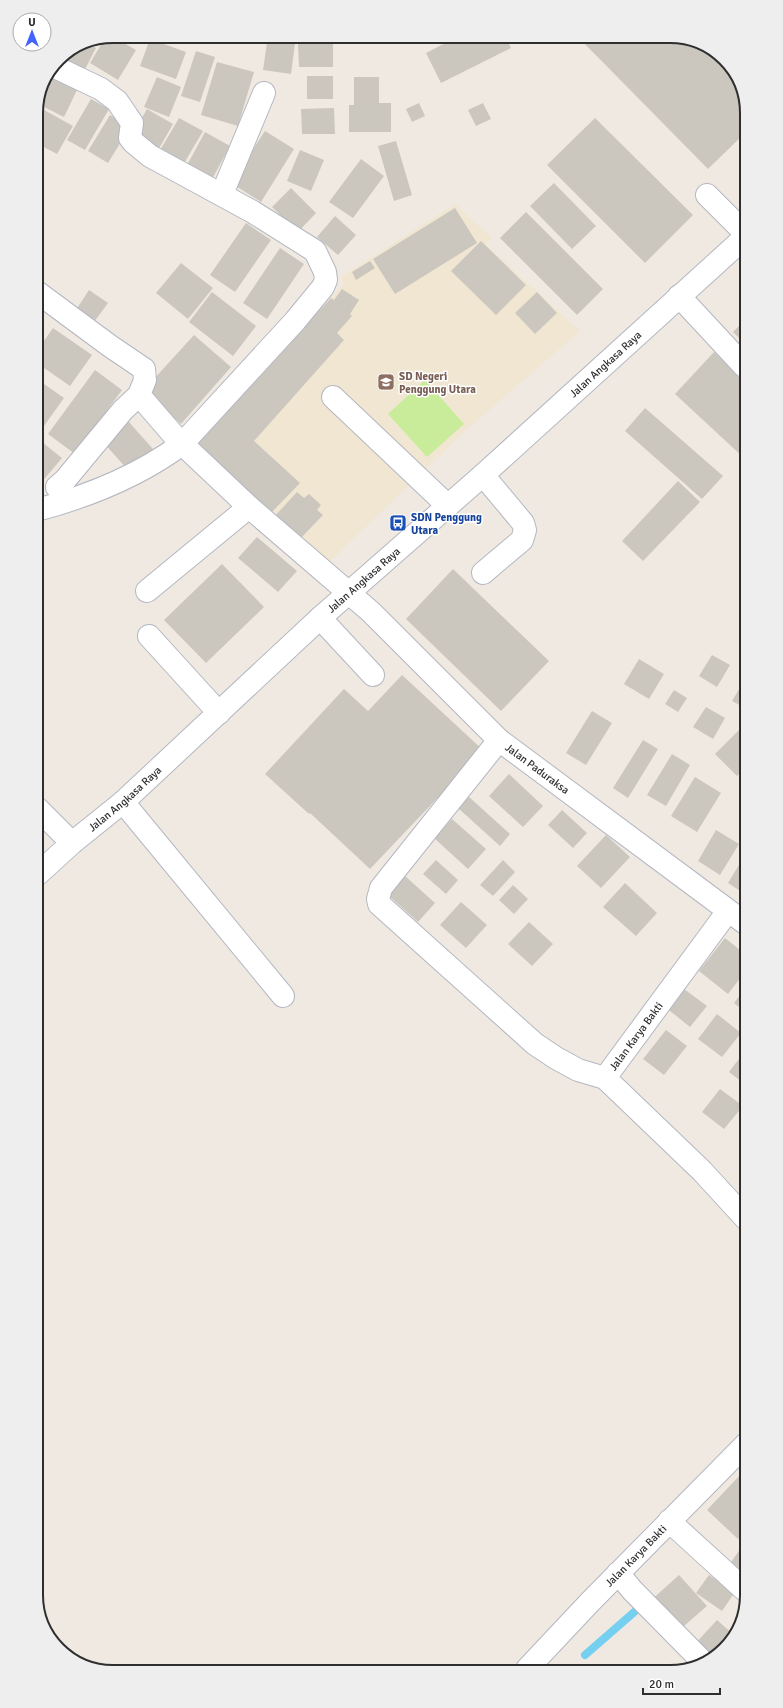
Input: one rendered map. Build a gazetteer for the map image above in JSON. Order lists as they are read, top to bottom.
{
  "streets": {
    "street": ["Jalan Angkasa Raya", "Jalan Paduraksa", "Jalan Karya Bakti"]
  },
  "crossings": [
    ["Jalan Angkasa Raya", "Jalan Paduraksa"],
    ["Jalan Paduraksa", "Jalan Karya Bakti"]
  ],
  "places": {
    "school or university": ["SD Negeri Penggung Utara"],
    "bus stop": ["SDN Penggung Utara"]
  },
  "scale_bar": "20 m",
  "north": "top"
}
